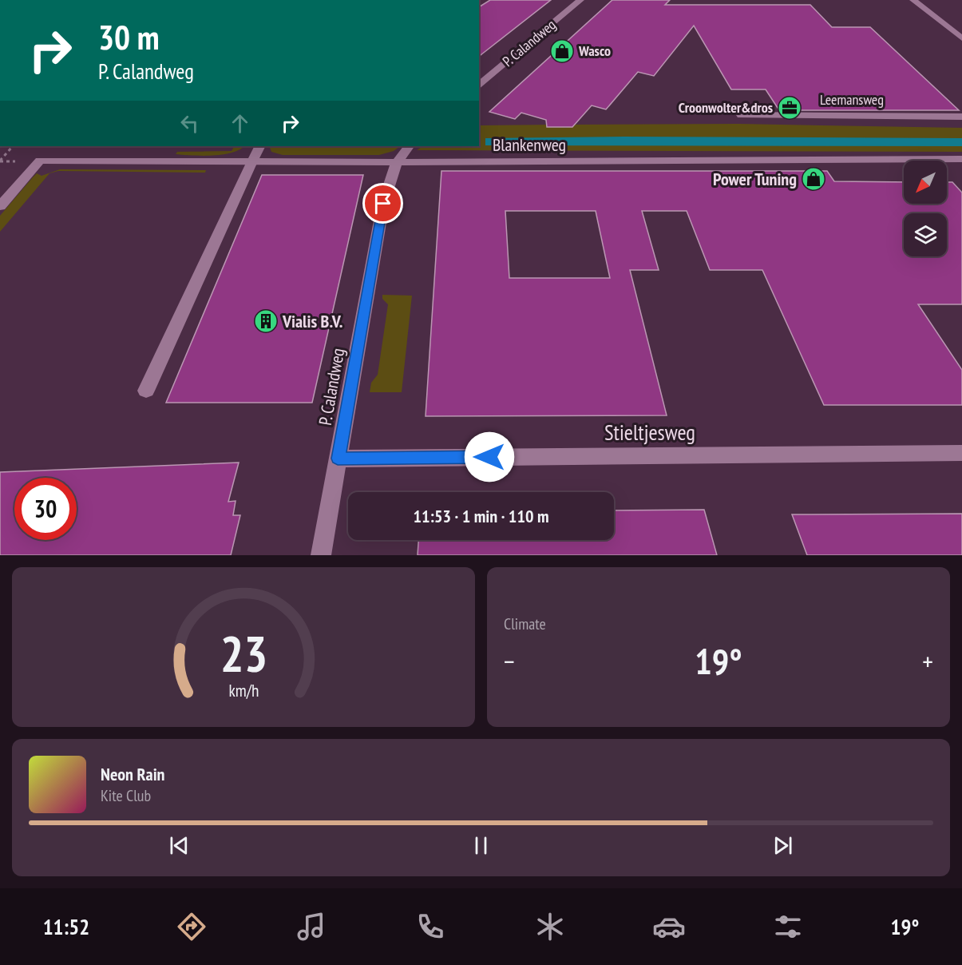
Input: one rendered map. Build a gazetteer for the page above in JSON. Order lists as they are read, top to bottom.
{
  "streets": {
    "street": [
      "P. Calandweg",
      "Leemansweg",
      "Blankenweg",
      "Stieltjesweg"
    ]
  },
  "crossings": [
    ["P. Calandweg", "Blankenweg"],
    ["P. Calandweg", "Stieltjesweg"]
  ],
  "places": {
    "shop": ["Wasco", "Power Tuning"],
    "office": ["Croonwolter&dros"],
    "building": ["Vialis B.V."]
  },
  "north": "bottom left",
  "page": {
    "turn": ["30 m", "P. Calandweg"],
    "limit": "30",
    "trip": "11:53 · 1 min · 110 m",
    "tile": "Climate",
    "heat": ["−", "19°", "+"],
    "song": ["Neon Rain", "Kite Club"],
    "tabs": ["11:52", "19°"],
    "gauge": ["23", "km/h"]
  }
}
